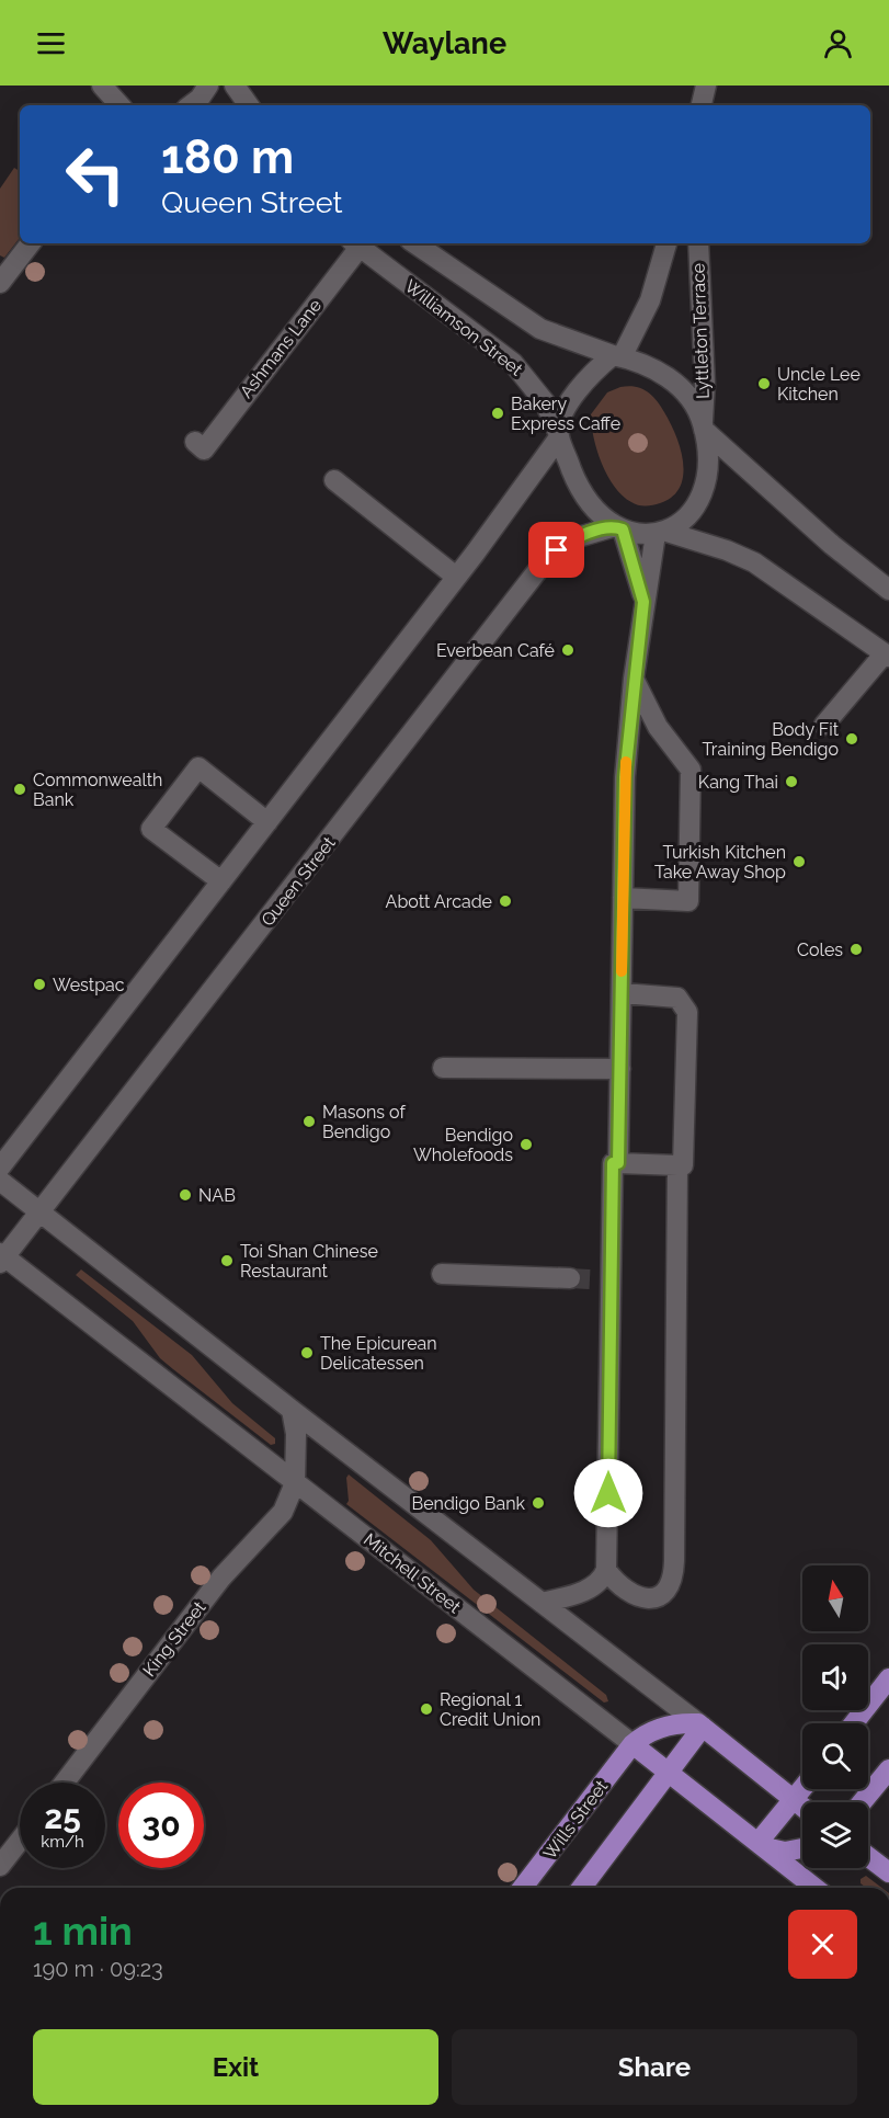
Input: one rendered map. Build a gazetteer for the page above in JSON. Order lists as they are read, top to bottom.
{
  "streets": {
    "main road": ["Mitchell Street", "Wills Street"],
    "street": [
      "Williamson Street",
      "Lyttleton Terrace",
      "Ashmans Lane",
      "Queen Street",
      "King Street"
    ]
  },
  "crossings": [
    ["Williamson Street", "Lyttleton Terrace"],
    ["Williamson Street", "Queen Street"],
    ["Lyttleton Terrace", "Queen Street"],
    ["Queen Street", "Mitchell Street"],
    ["Mitchell Street", "King Street"],
    ["Mitchell Street", "Wills Street"]
  ],
  "places": [
    "Uncle Lee Kitchen",
    "Bakery Express Caffe",
    "Everbean Café",
    "Body Fit Training Bendigo",
    "Kang Thai",
    "Commonwealth Bank",
    "Turkish Kitchen Take Away Shop",
    "Abott Arcade",
    "Coles",
    "Westpac",
    "Masons of Bendigo",
    "Bendigo Wholefoods",
    "NAB",
    "Toi Shan Chinese Restaurant",
    "The Epicurean Delicatessen",
    "Bendigo Bank",
    "Regional 1 Credit Union"
  ],
  "north": "top",
  "page": {
    "header": "Waylane",
    "turn": ["180 m", "Queen Street"],
    "speed": "25 km/h",
    "limit": "30",
    "heading": ["1 min", "190 m · 09:23"],
    "buttons": ["Exit", "Share"]
  }
}
